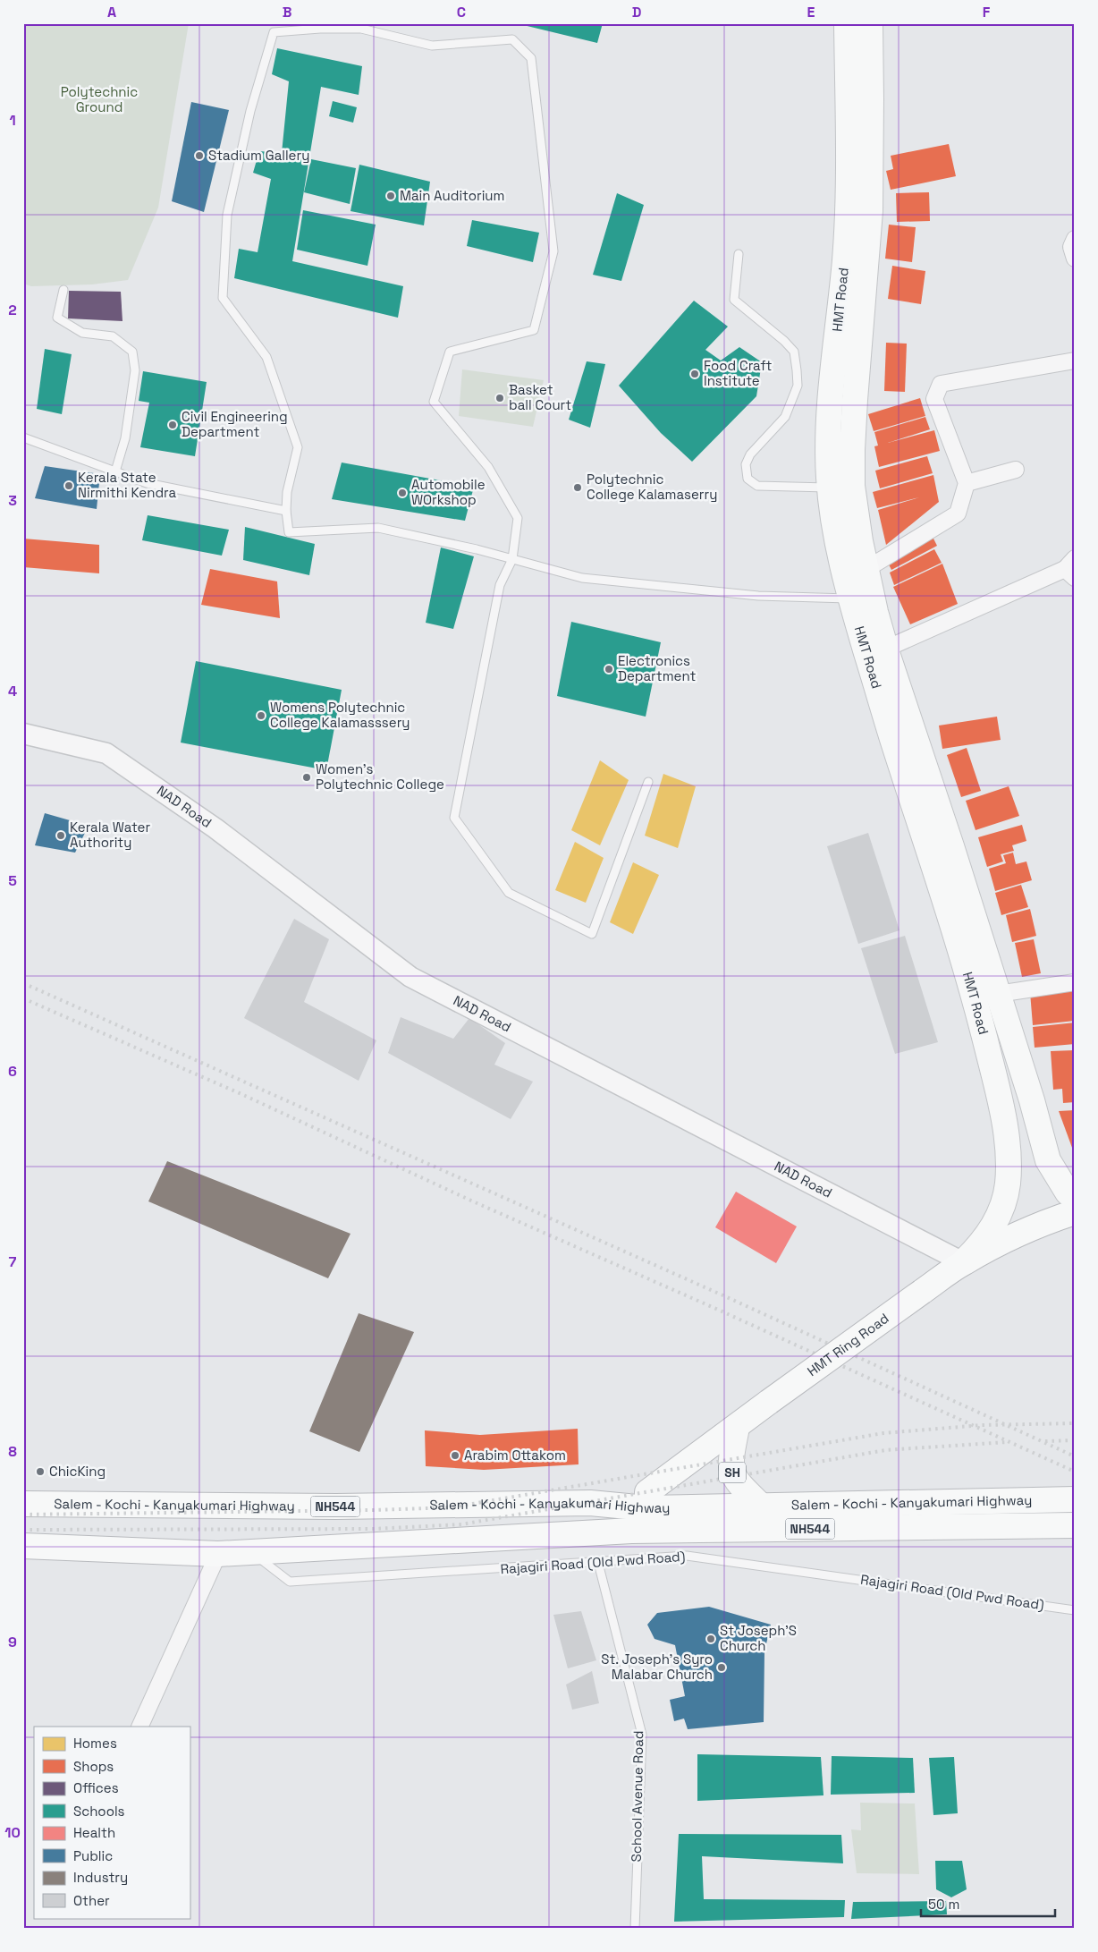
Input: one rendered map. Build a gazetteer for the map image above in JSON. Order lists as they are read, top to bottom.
{
  "streets": {
    "main road": [
      "HMT Road",
      "HMT Ring Road",
      "SH",
      "Salem - Kochi - Kanyakumari Highway",
      "NH544"
    ],
    "street": ["NAD Road"],
    "lane": ["Rajagiri Road (Old Pwd Road)", "School Avenue Road"]
  },
  "crossings": [
    ["HMT Road", "NAD Road"],
    ["HMT Road", "HMT Ring Road"],
    ["NAD Road", "HMT Ring Road"],
    ["HMT Ring Road", "SH"],
    ["HMT Ring Road", "Salem - Kochi - Kanyakumari Highway"],
    ["SH", "Salem - Kochi - Kanyakumari Highway"],
    ["Salem - Kochi - Kanyakumari Highway", "Rajagiri Road (Old Pwd Road)"],
    ["Rajagiri Road (Old Pwd Road)", "School Avenue Road"]
  ],
  "parks": ["Polytechnic Ground"],
  "places": [
    "Stadium Gallery",
    "Main Auditorium",
    "Food Craft Institute",
    "Basket ball Court",
    "Civil Engineering Department",
    "Kerala State Nirmithi Kendra",
    "Polytechnic College Kalamaserry",
    "Automobile WOrkshop",
    "Electronics Department",
    "Womens Polytechnic College Kalamasssery",
    "Women's Polytechnic College",
    "Kerala Water Authority",
    "Arabim Ottakom",
    "ChicKing",
    "St Joseph'S Church",
    "St. Joseph's Syro Malabar Church"
  ],
  "legend": [
    "Homes",
    "Shops",
    "Offices",
    "Schools",
    "Health",
    "Public",
    "Industry",
    "Other"
  ],
  "scale_bar": "50 m",
  "grid": {
    "columns": [
      "A",
      "B",
      "C",
      "D",
      "E",
      "F"
    ],
    "rows": [
      "1",
      "2",
      "3",
      "4",
      "5",
      "6",
      "7",
      "8",
      "9",
      "10"
    ]
  }
}
